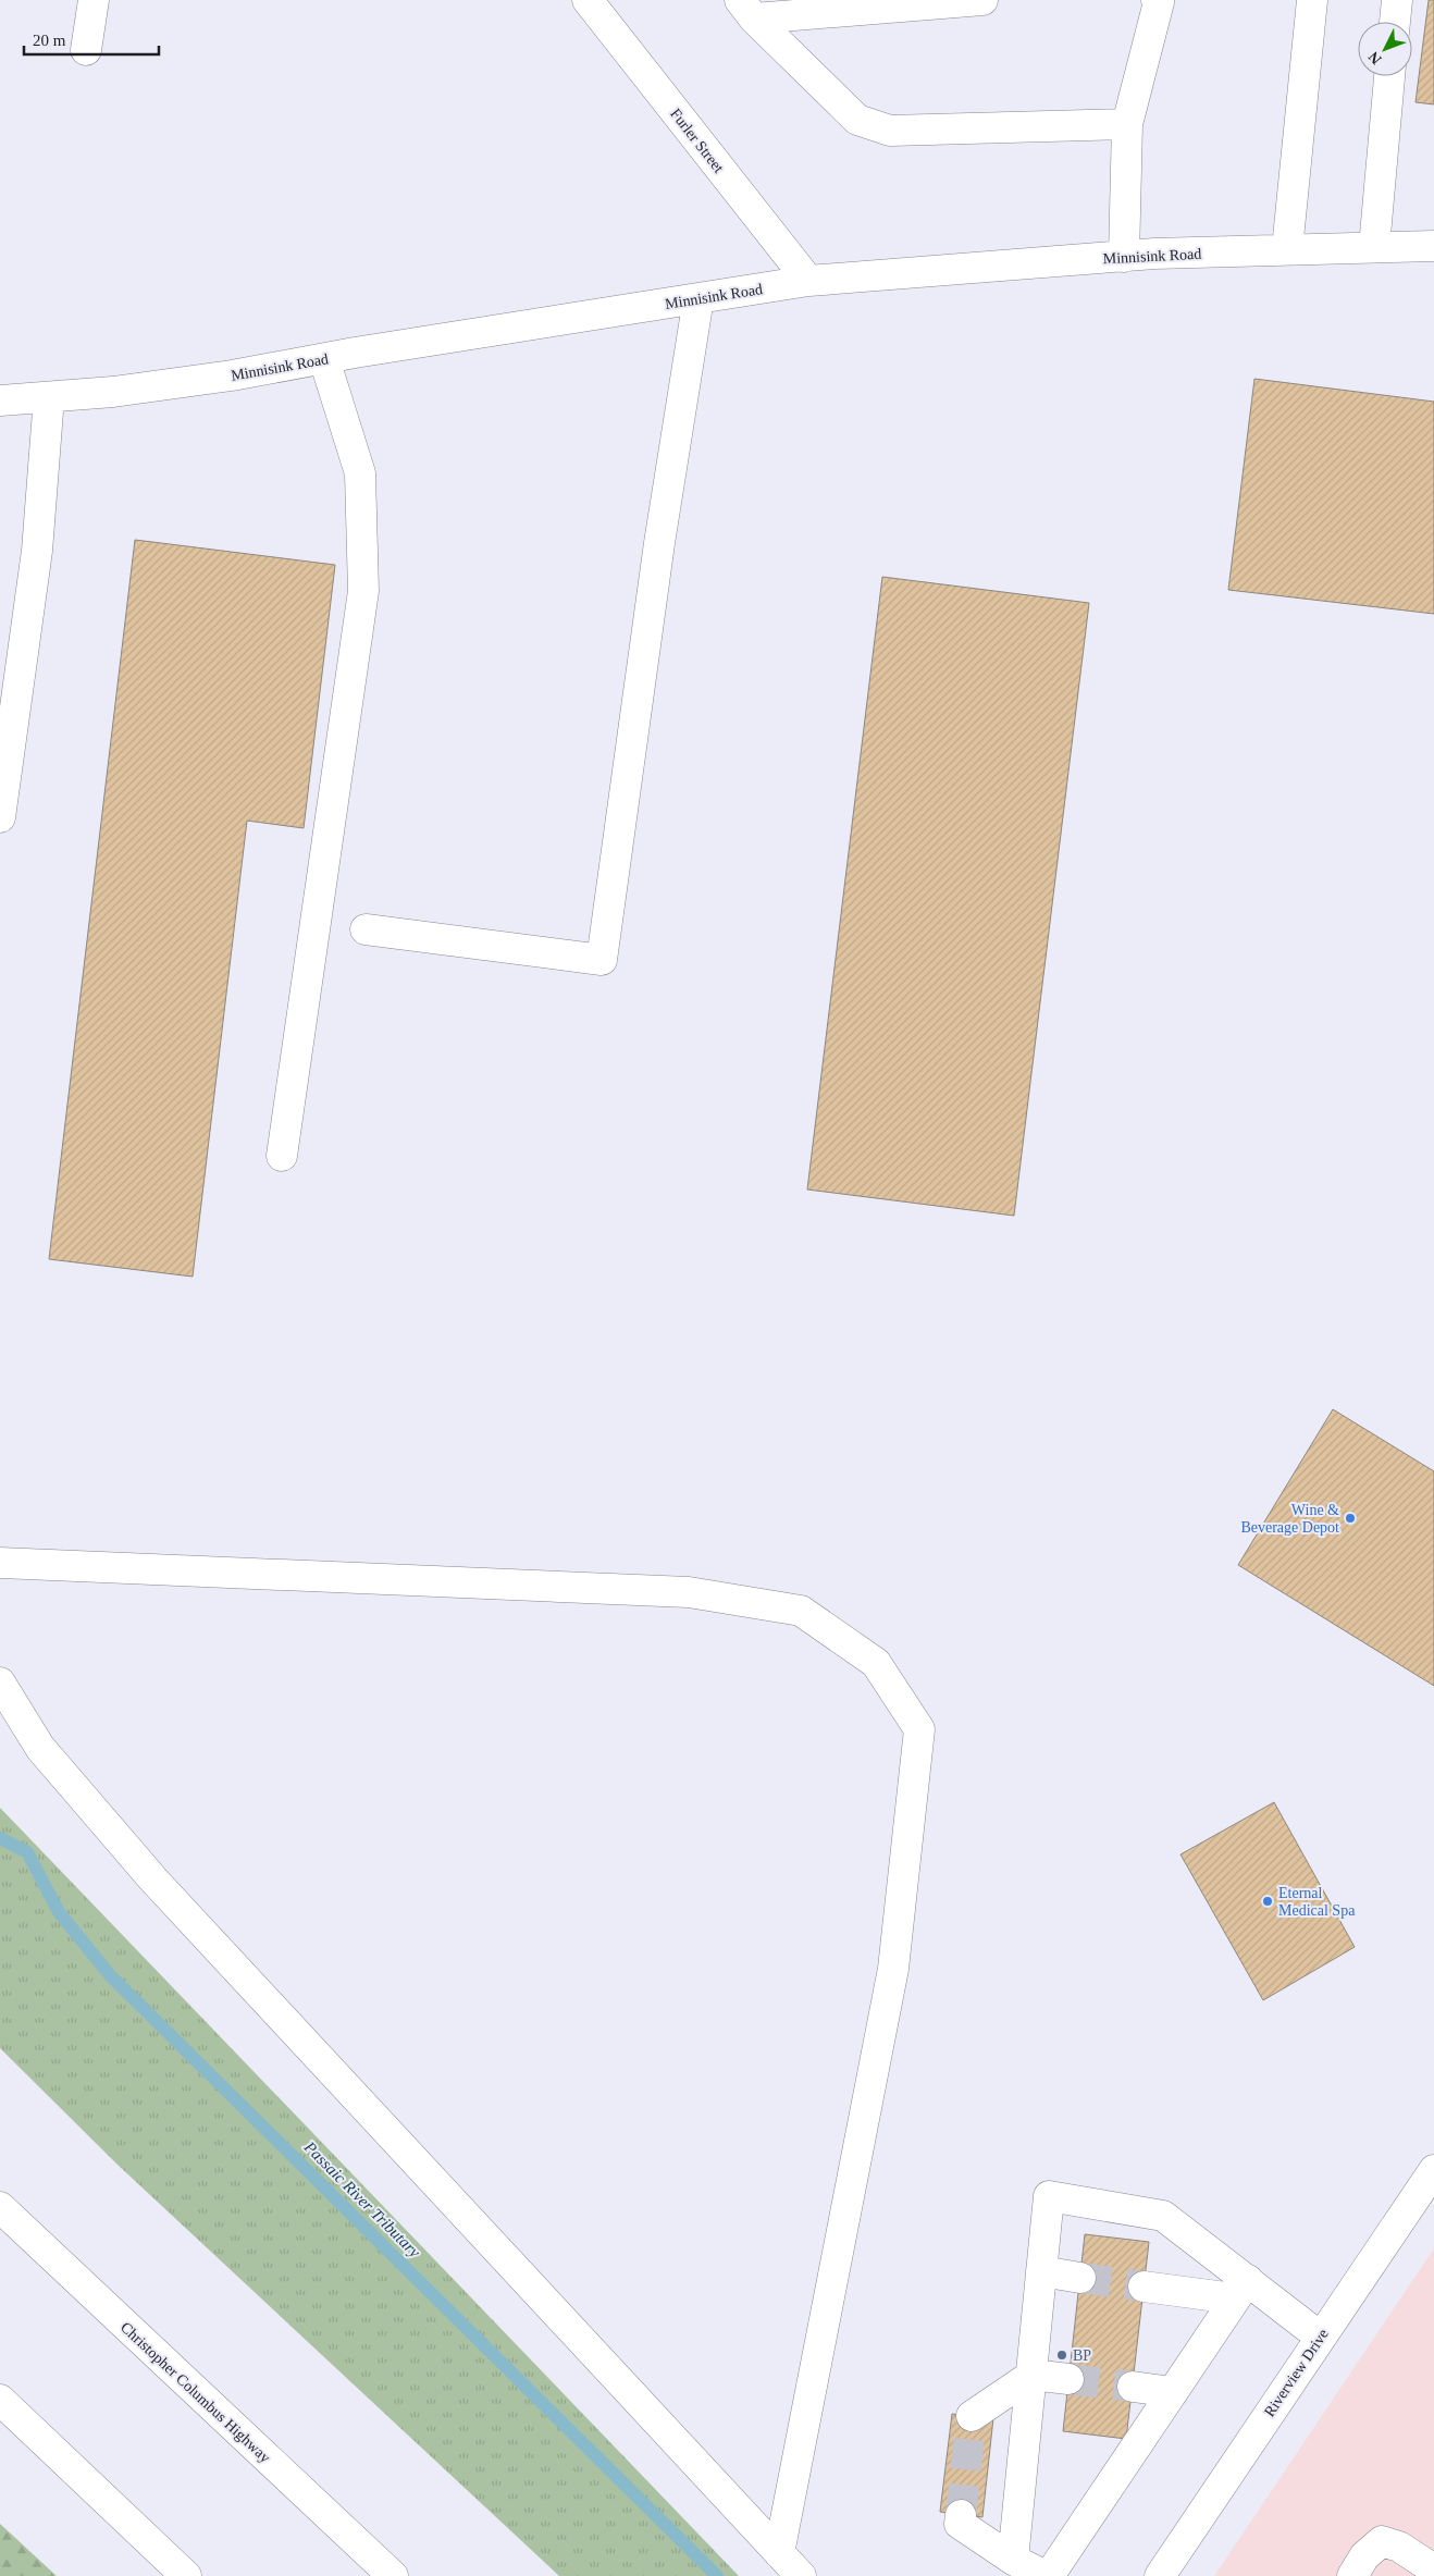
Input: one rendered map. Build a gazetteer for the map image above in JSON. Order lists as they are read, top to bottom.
{
  "streets": {
    "main road": [
      "Furler Street",
      "Minnisink Road",
      "Riverview Drive",
      "Christopher Columbus Highway"
    ]
  },
  "crossings": [
    ["Furler Street", "Minnisink Road"]
  ],
  "water": ["Passaic River Tributary"],
  "places": ["Wine & Beverage Depot", "Eternal Medical Spa", "BP"],
  "scale_bar": "20 m",
  "north": "bottom left"
}
